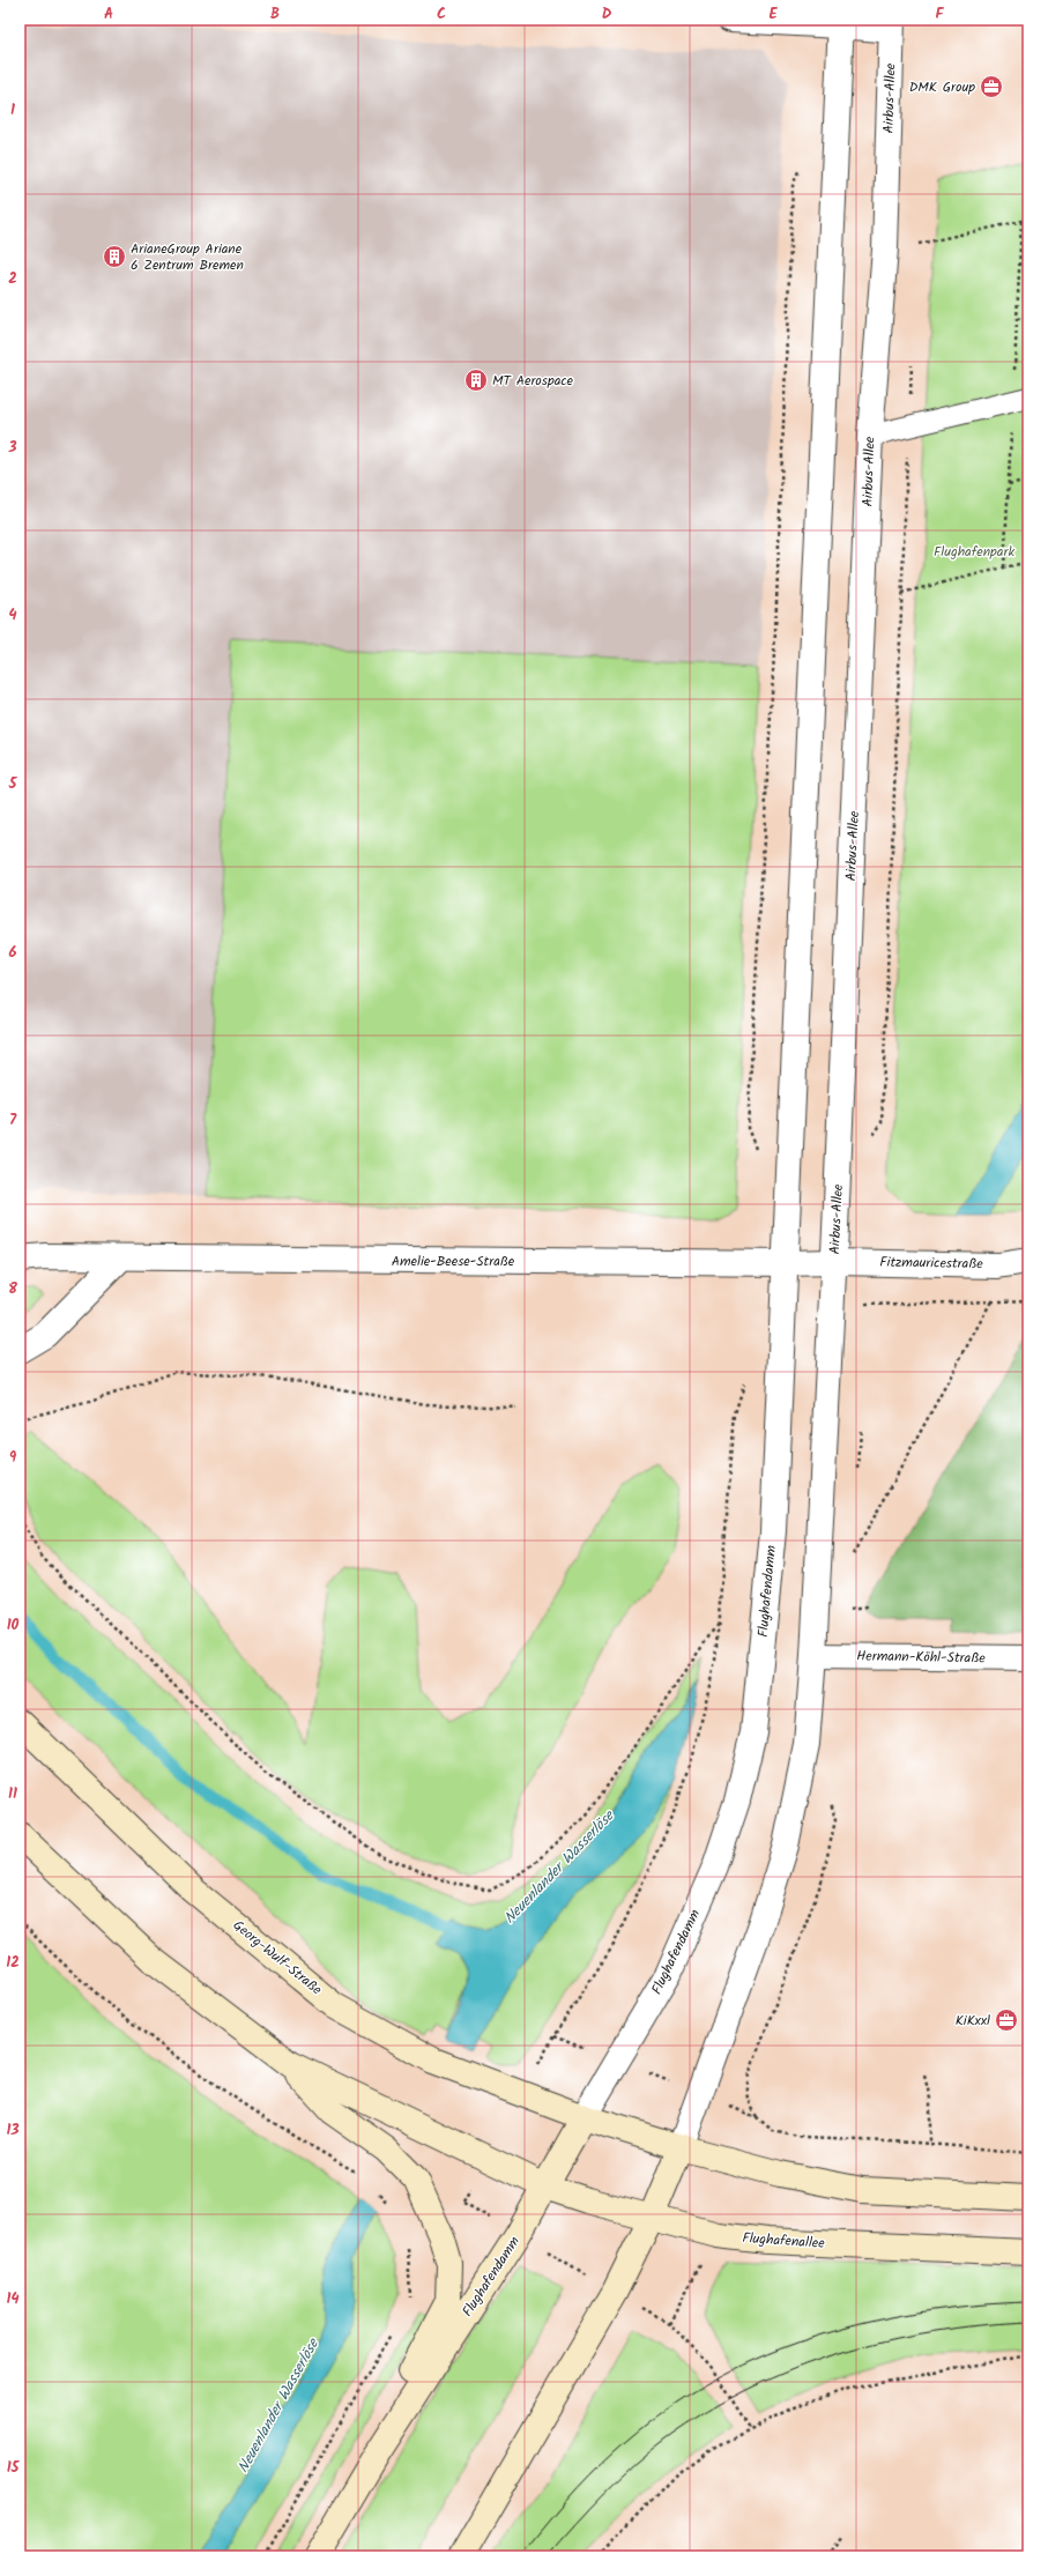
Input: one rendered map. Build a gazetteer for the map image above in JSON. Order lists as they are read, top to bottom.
{
  "streets": {
    "main road": ["Flughafendamm", "Georg-Wulf-Straße", "Flughafenallee"],
    "street": [
      "Airbus-Allee",
      "Amelie-Beese-Straße",
      "Fitzmauricestraße",
      "Hermann-Köhl-Straße"
    ]
  },
  "crossings": [
    ["Airbus-Allee", "Amelie-Beese-Straße"],
    ["Airbus-Allee", "Fitzmauricestraße"],
    ["Airbus-Allee", "Flughafendamm"],
    ["Amelie-Beese-Straße", "Flughafendamm"],
    ["Flughafendamm", "Georg-Wulf-Straße"],
    ["Flughafendamm", "Flughafenallee"]
  ],
  "water": ["Neuenlander Wasserlöse"],
  "parks": ["Flughafenpark"],
  "places": {
    "office": ["DMK Group", "KiKxxl"],
    "building": ["ArianeGroup Ariane 6 Zentrum Bremen", "MT Aerospace"]
  },
  "grid": {
    "columns": [
      "A",
      "B",
      "C",
      "D",
      "E",
      "F"
    ],
    "rows": [
      "1",
      "2",
      "3",
      "4",
      "5",
      "6",
      "7",
      "8",
      "9",
      "10",
      "11",
      "12",
      "13",
      "14",
      "15"
    ]
  }
}
